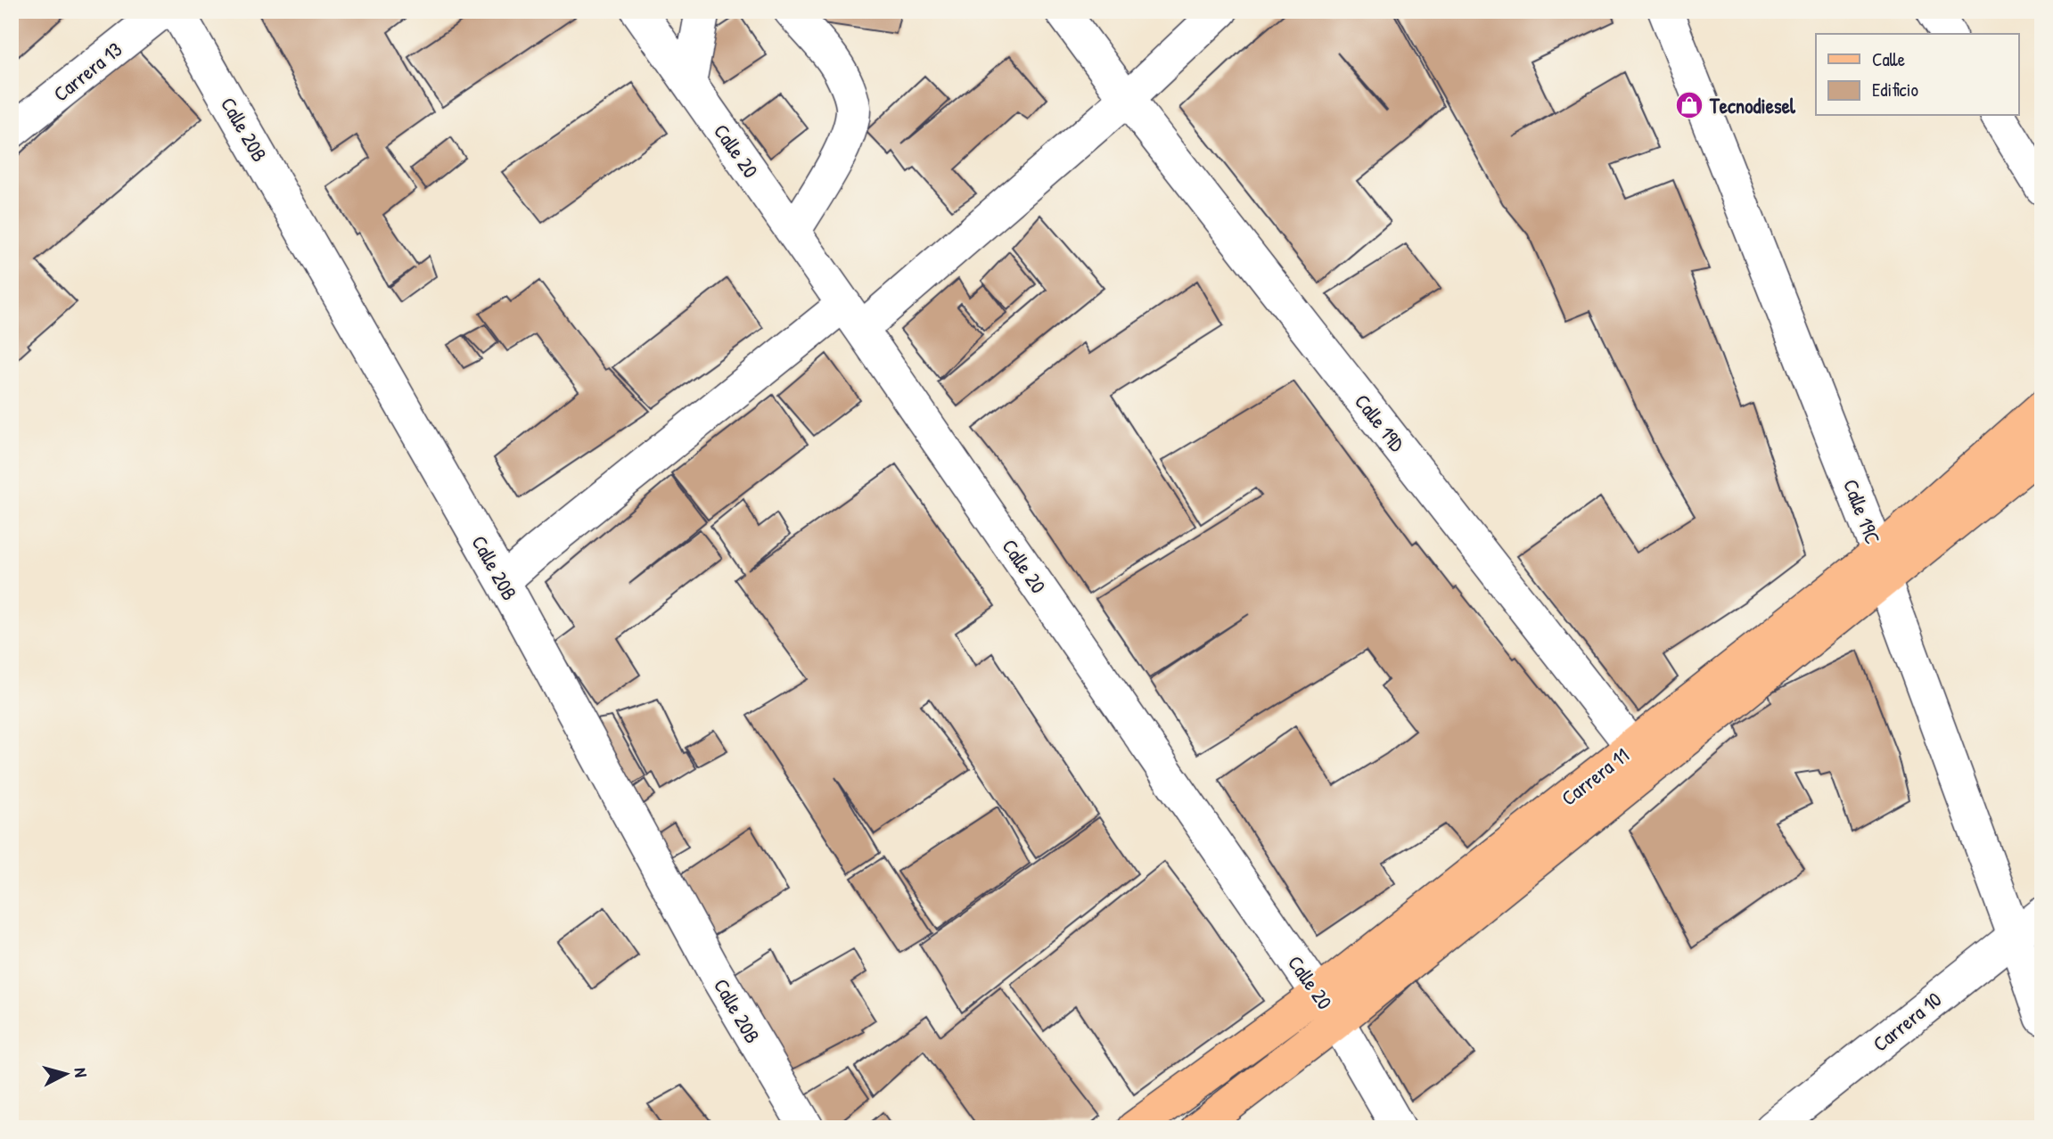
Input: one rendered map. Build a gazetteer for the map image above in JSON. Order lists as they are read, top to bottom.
{
  "streets": {
    "main road": ["Carrera 11"],
    "street": [
      "Carrera 13",
      "Calle 20B",
      "Calle 20",
      "Calle 19D",
      "Calle 19C",
      "Carrera 10"
    ]
  },
  "crossings": [
    ["Calle 20", "Carrera 11"],
    ["Calle 19D", "Carrera 11"],
    ["Calle 19C", "Carrera 11"],
    ["Calle 19C", "Carrera 10"]
  ],
  "places": {
    "shop": ["Tecnodiesel"]
  },
  "legend": ["Calle", "Edificio"],
  "north": "right"
}
